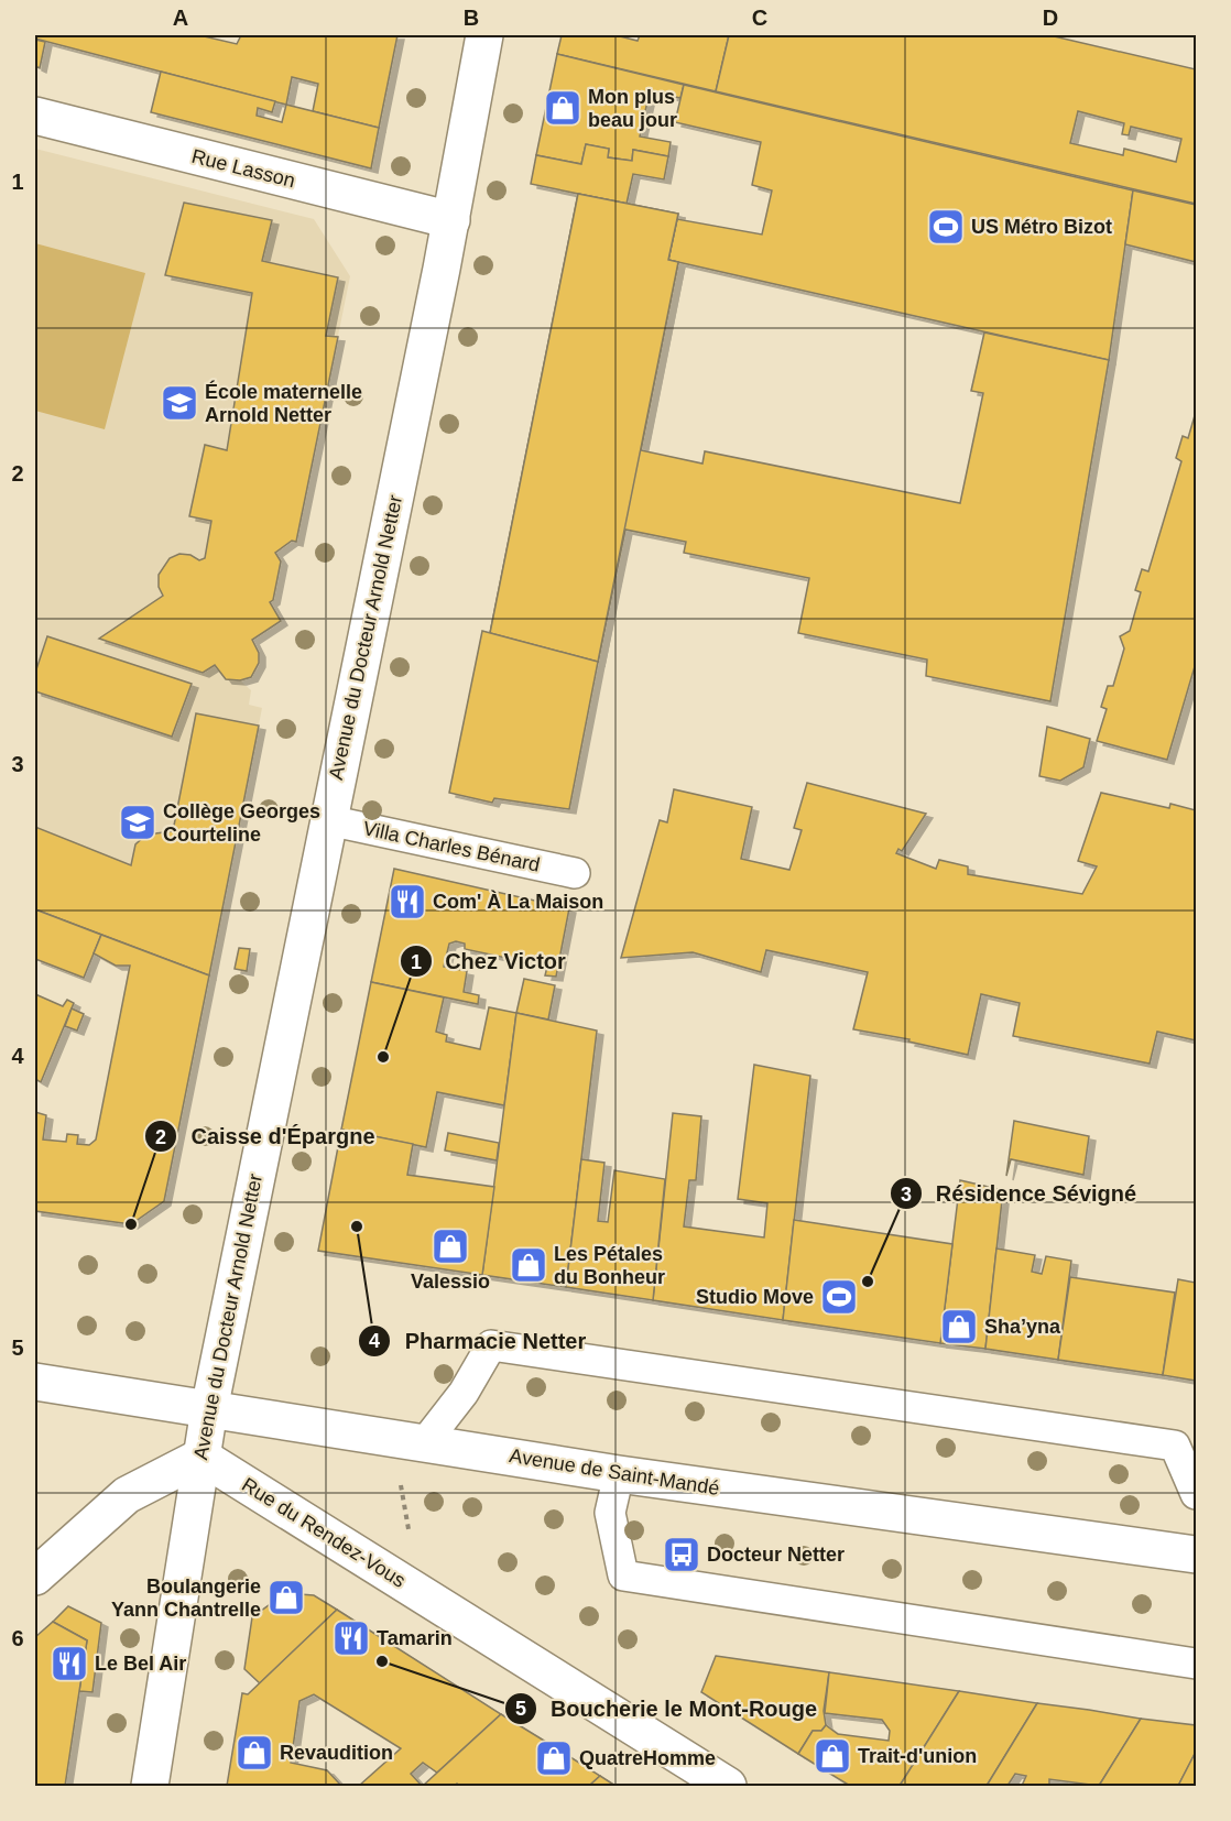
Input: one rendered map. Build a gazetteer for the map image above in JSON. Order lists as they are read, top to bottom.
{
  "streets": {
    "street": [
      "Rue Lasson",
      "Avenue du Docteur Arnold Netter",
      "Avenue de Saint-Mandé",
      "Rue du Rendez-Vous"
    ],
    "lane": ["Villa Charles Bénard"]
  },
  "crossings": [
    ["Rue Lasson", "Avenue du Docteur Arnold Netter"],
    ["Avenue du Docteur Arnold Netter", "Villa Charles Bénard"],
    ["Avenue du Docteur Arnold Netter", "Avenue de Saint-Mandé"],
    ["Avenue du Docteur Arnold Netter", "Rue du Rendez-Vous"]
  ],
  "places": {
    "shop": [
      "Mon plus beau jour",
      "Valessio",
      "Les Pétales du Bonheur",
      "Sha’yna",
      "Boulangerie Yann Chantrelle",
      "Revaudition",
      "Trait-d'union",
      "QuatreHomme"
    ],
    "sports": ["US Métro Bizot", "Studio Move"],
    "school or university": ["École maternelle Arnold Netter", "Collège Georges Courteline"],
    "restaurant": ["Com' À La Maison", "Tamarin", "Le Bel Air"],
    "other": [
      "Chez Victor",
      "Caisse d'Épargne",
      "Pharmacie Netter",
      "Résidence Sévigné",
      "Boucherie le Mont-Rouge"
    ],
    "bus stop": ["Docteur Netter"]
  },
  "grid": {
    "columns": [
      "A",
      "B",
      "C",
      "D"
    ],
    "rows": [
      "1",
      "2",
      "3",
      "4",
      "5",
      "6"
    ]
  }
}
